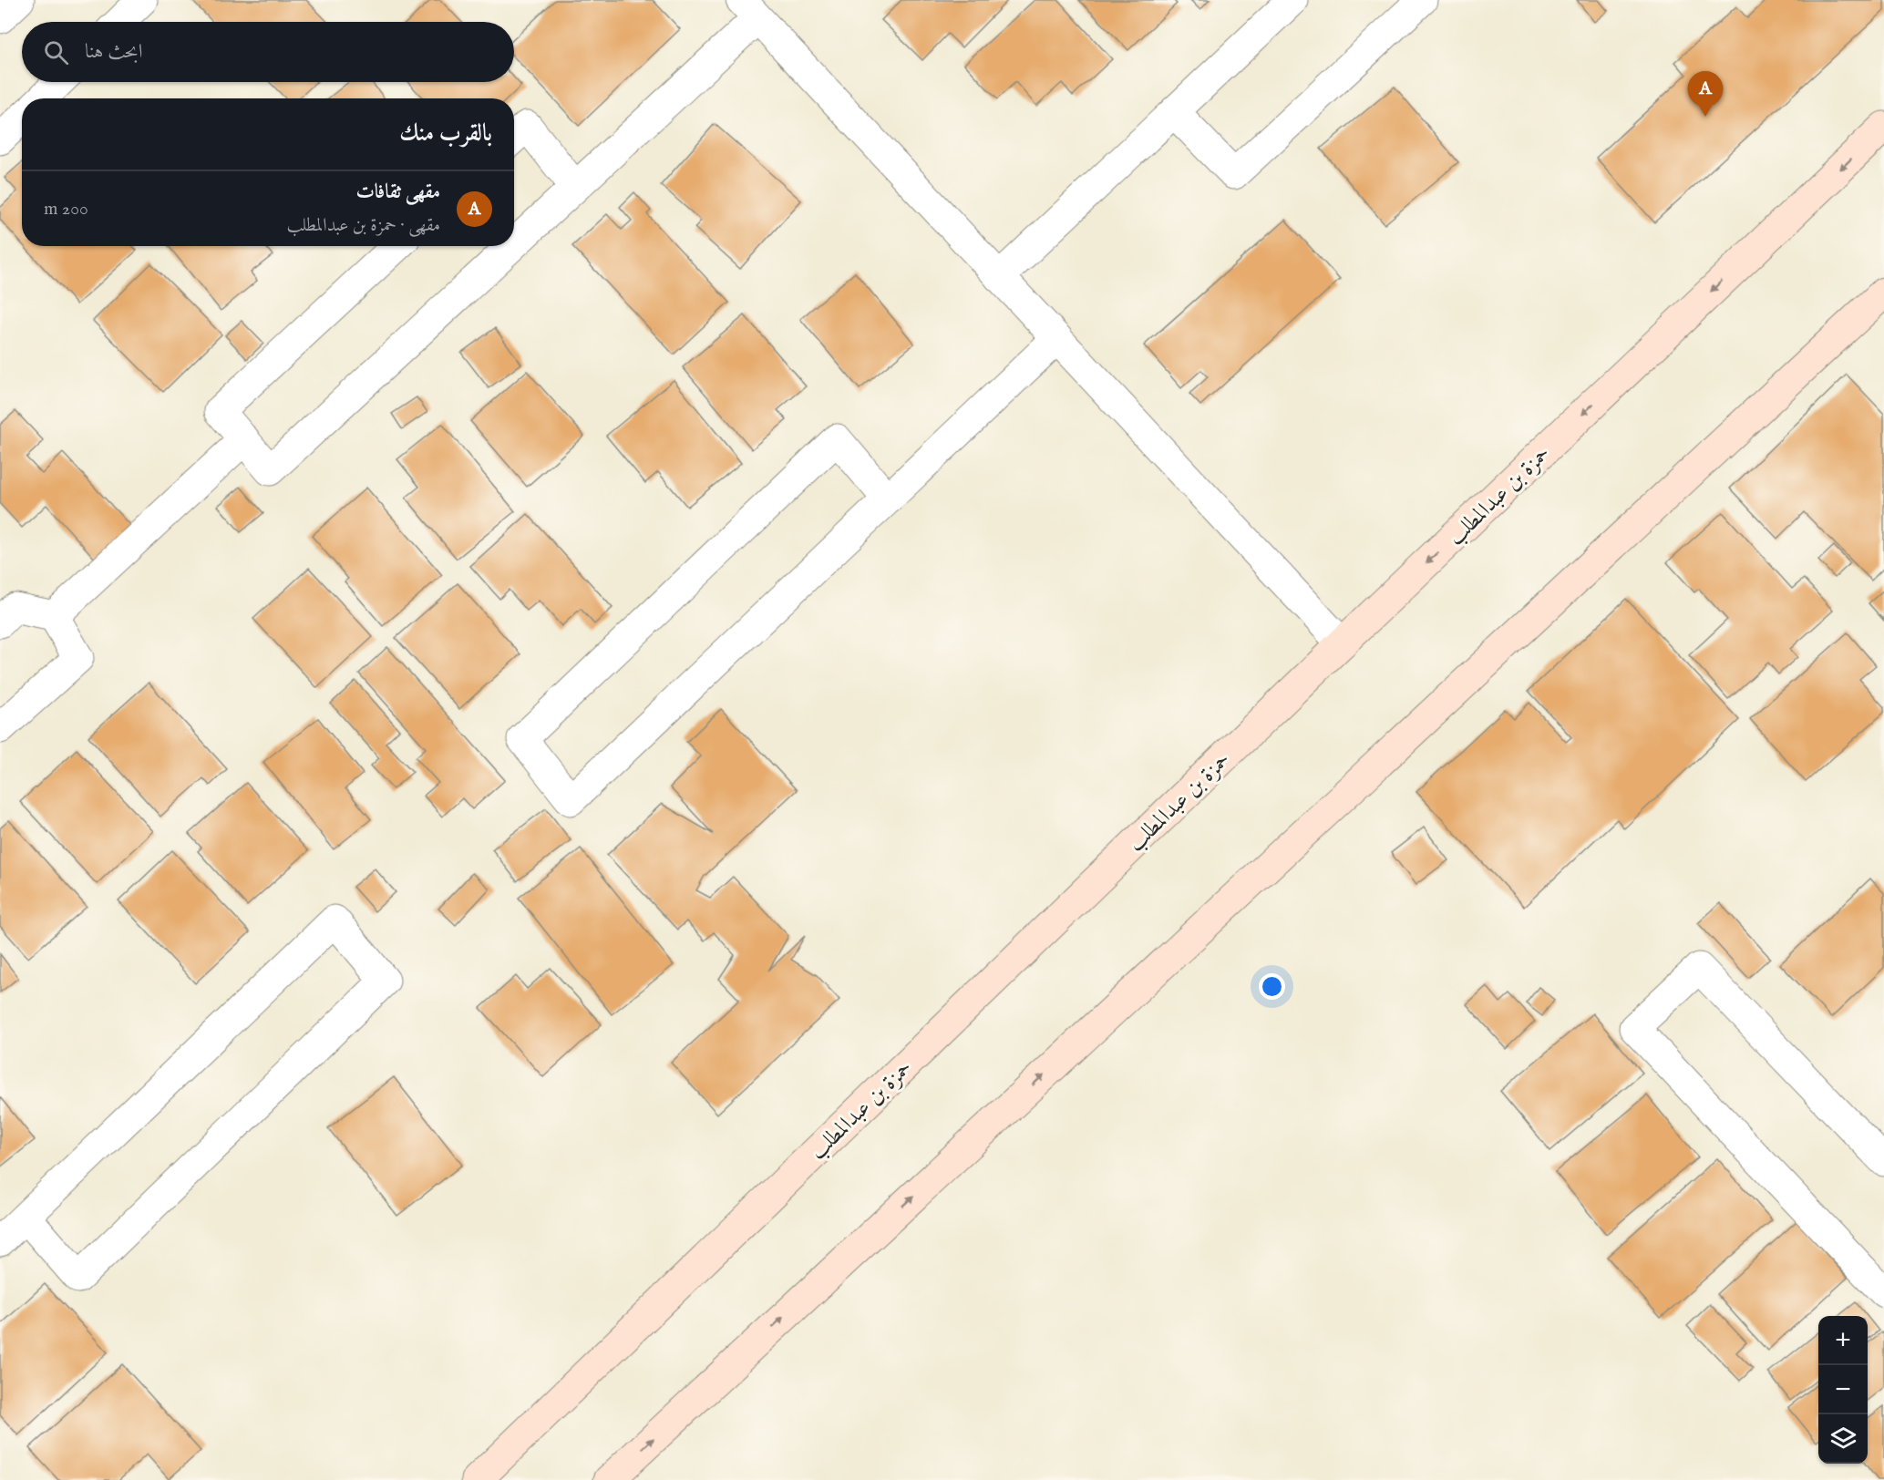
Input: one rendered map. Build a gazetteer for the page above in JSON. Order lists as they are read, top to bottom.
{
  "streets": {
    "street": ["حمزة بن عبدالمطلب"]
  },
  "page": {
    "search": "ابحث هنا",
    "pins": "A",
    "heading": "بالقرب منك",
    "list": [
      {
        "mark": "A",
        "name": "مقهى ثقافات",
        "note": "مقهى · حمزة بن عبدالمطلب",
        "value": "200 m"
      }
    ],
    "map_buttons": ["+", "−"]
  }
}
